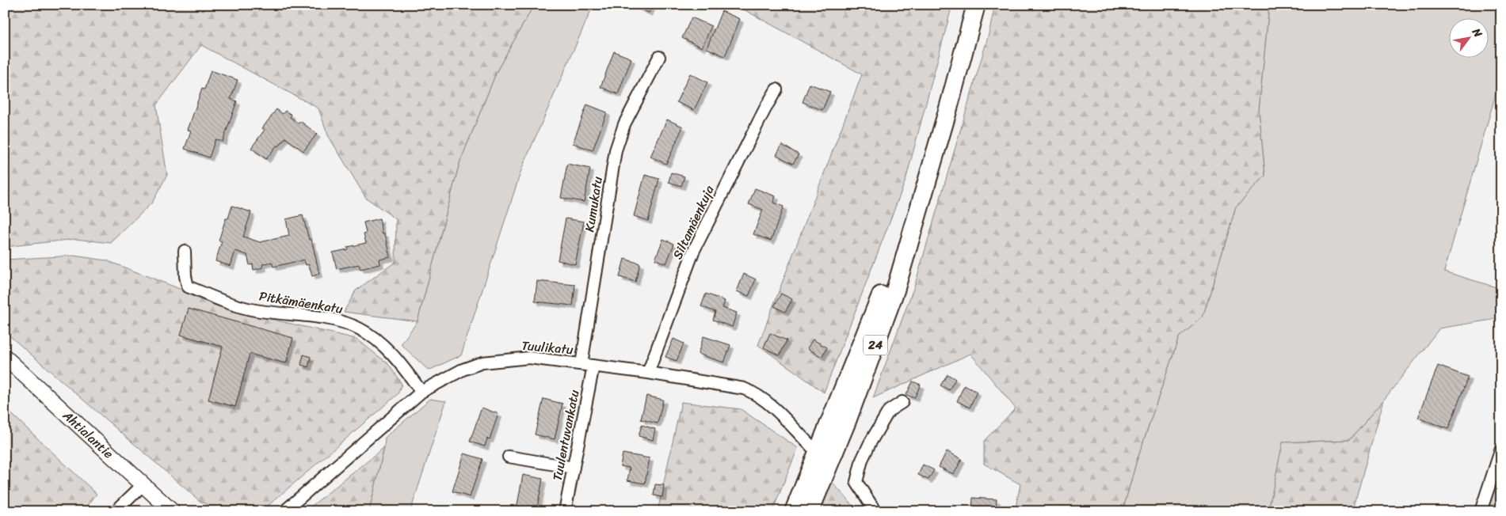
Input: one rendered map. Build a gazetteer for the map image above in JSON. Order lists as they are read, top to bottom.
{
  "streets": {
    "highway": ["24"],
    "main road": ["Ahtialantie"],
    "street": [
      "Kumukatu",
      "Siltamäenkuja",
      "Pitkämäenkatu",
      "Tuulikatu",
      "Tuulentuvankatu"
    ]
  },
  "crossings": [
    ["Kumukatu", "Tuulikatu"],
    ["Siltamäenkuja", "Tuulikatu"],
    ["Pitkämäenkatu", "Tuulikatu"],
    ["Tuulikatu", "Tuulentuvankatu"]
  ],
  "north": "top right"
}
